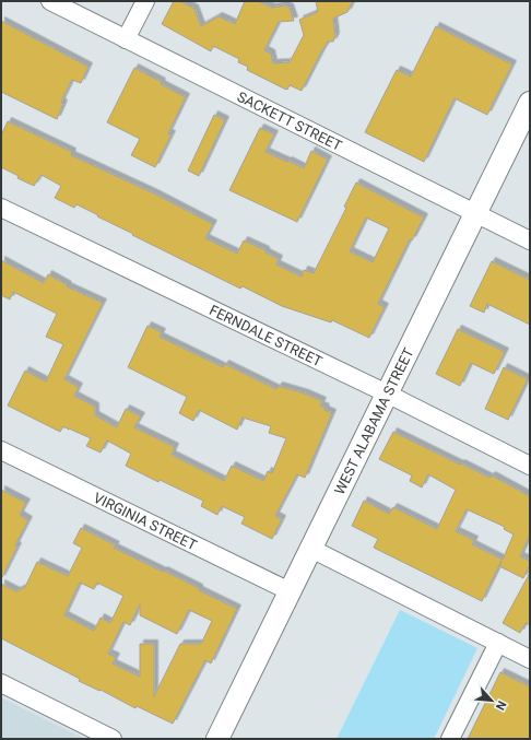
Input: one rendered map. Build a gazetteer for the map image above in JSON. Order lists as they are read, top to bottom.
{
  "streets": {
    "street": [
      "SACKETT STREET",
      "FERNDALE STREET",
      "WEST ALABAMA STREET",
      "VIRGINIA STREET"
    ]
  },
  "crossings": [
    ["SACKETT STREET", "WEST ALABAMA STREET"],
    ["FERNDALE STREET", "WEST ALABAMA STREET"],
    ["WEST ALABAMA STREET", "VIRGINIA STREET"]
  ],
  "north": "bottom right"
}
